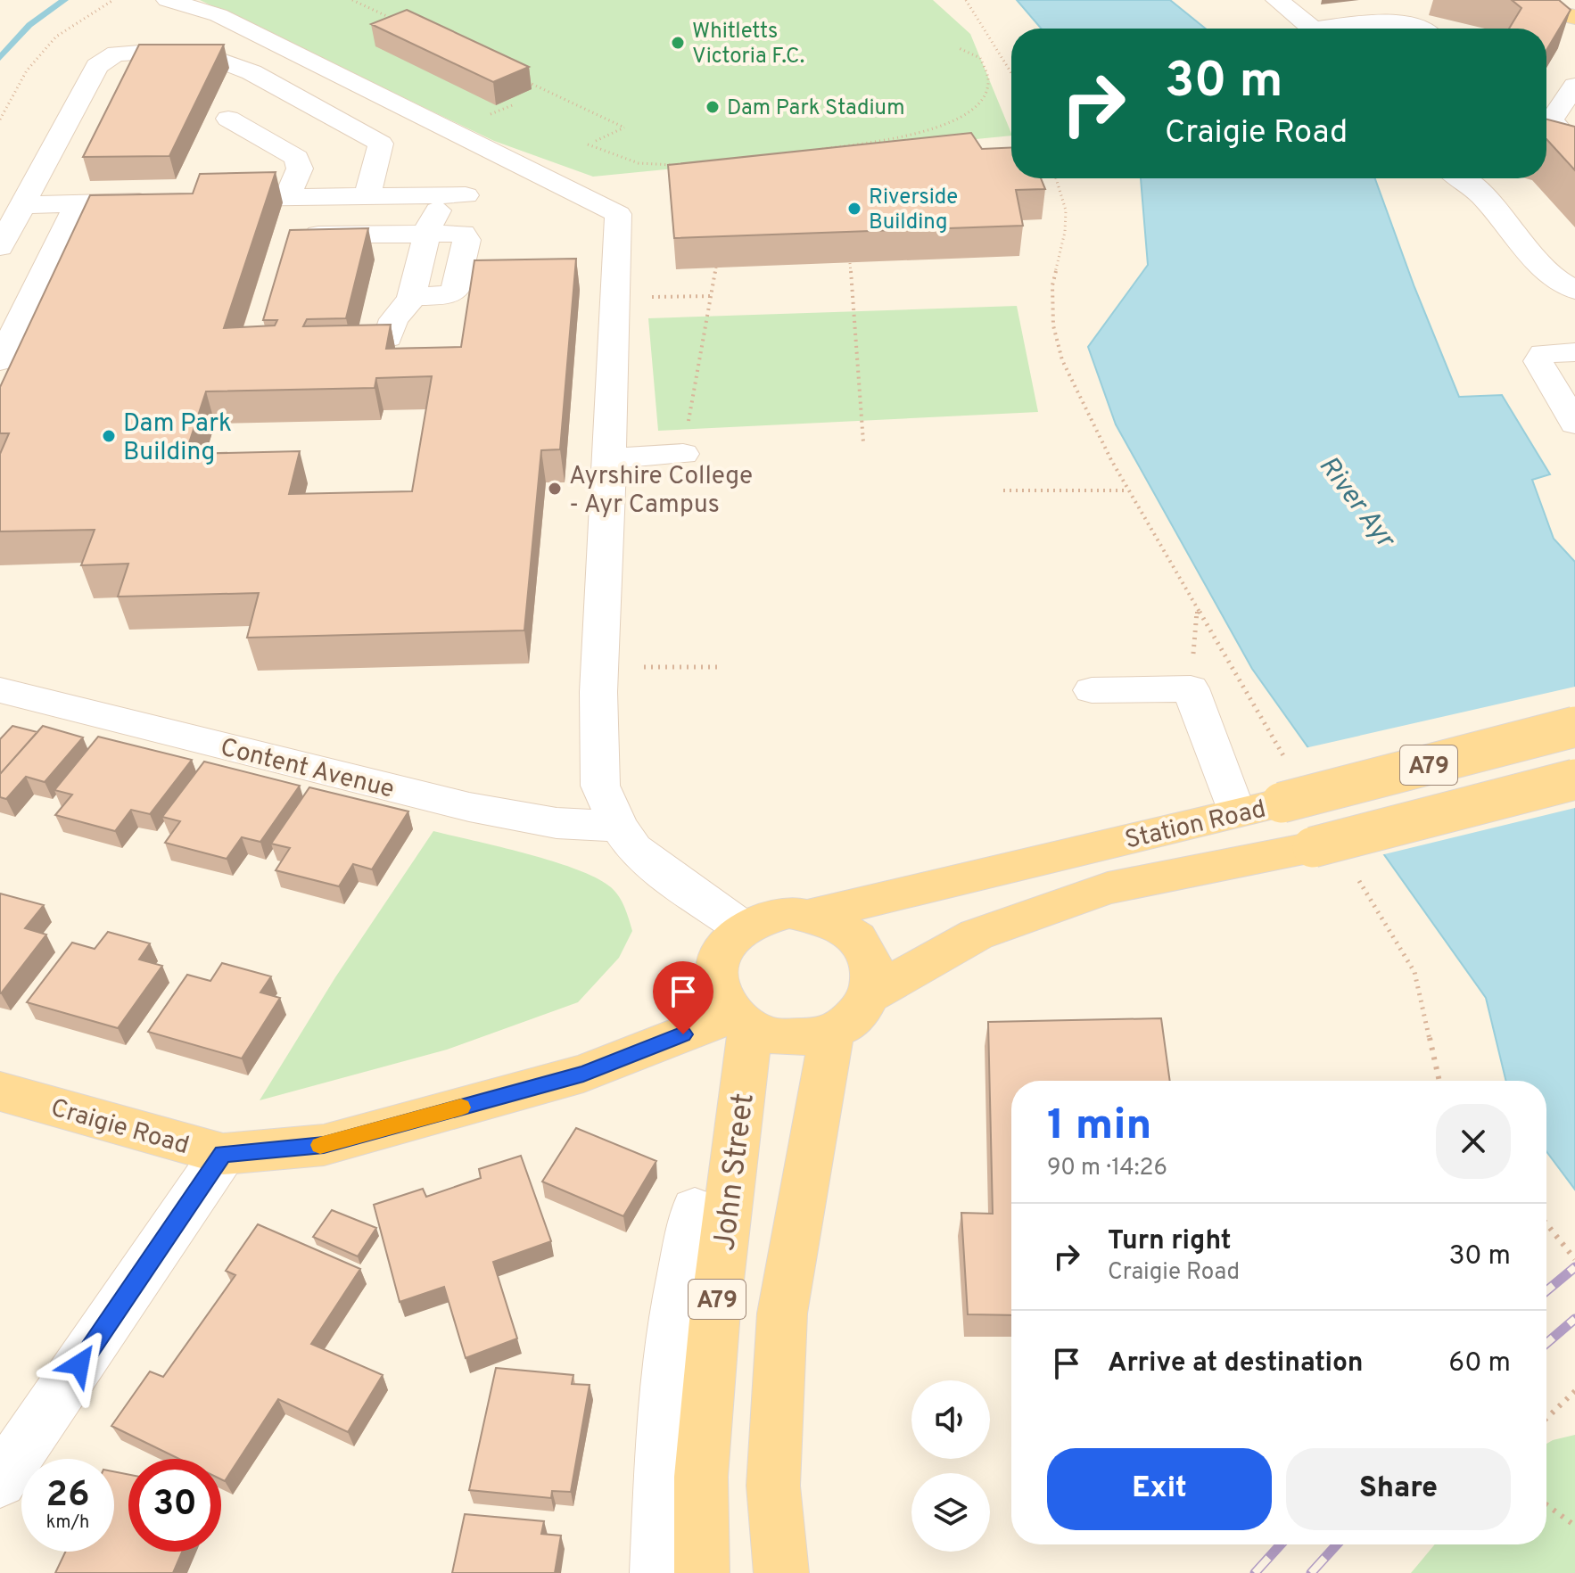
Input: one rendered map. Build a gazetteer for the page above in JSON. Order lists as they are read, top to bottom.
{
  "streets": {
    "main road": [
      "A79",
      "Station Road",
      "Craigie Road",
      "John Street"
    ],
    "street": ["Content Avenue"]
  },
  "crossings": [
    ["A79", "Station Road"],
    ["A79", "Craigie Road"],
    ["A79", "John Street"],
    ["Station Road", "Craigie Road"],
    ["Station Road", "John Street"],
    ["Craigie Road", "John Street"]
  ],
  "water": ["River Ayr"],
  "places": [
    "Whitletts Victoria F.C.",
    "Dam Park Stadium",
    "Riverside Building",
    "Dam Park Building",
    "Ayrshire College - Ayr Campus"
  ],
  "page": {
    "turn": ["30 m", "Craigie Road"],
    "heading": ["1 min", "90 m · 14:26"],
    "list": [
      {
        "name": "Turn right",
        "note": "Craigie Road",
        "value": "30 m"
      },
      {
        "name": "Arrive at destination",
        "value": "60 m"
      }
    ],
    "buttons": ["Exit", "Share"],
    "speed": "26 km/h",
    "limit": "30"
  }
}
